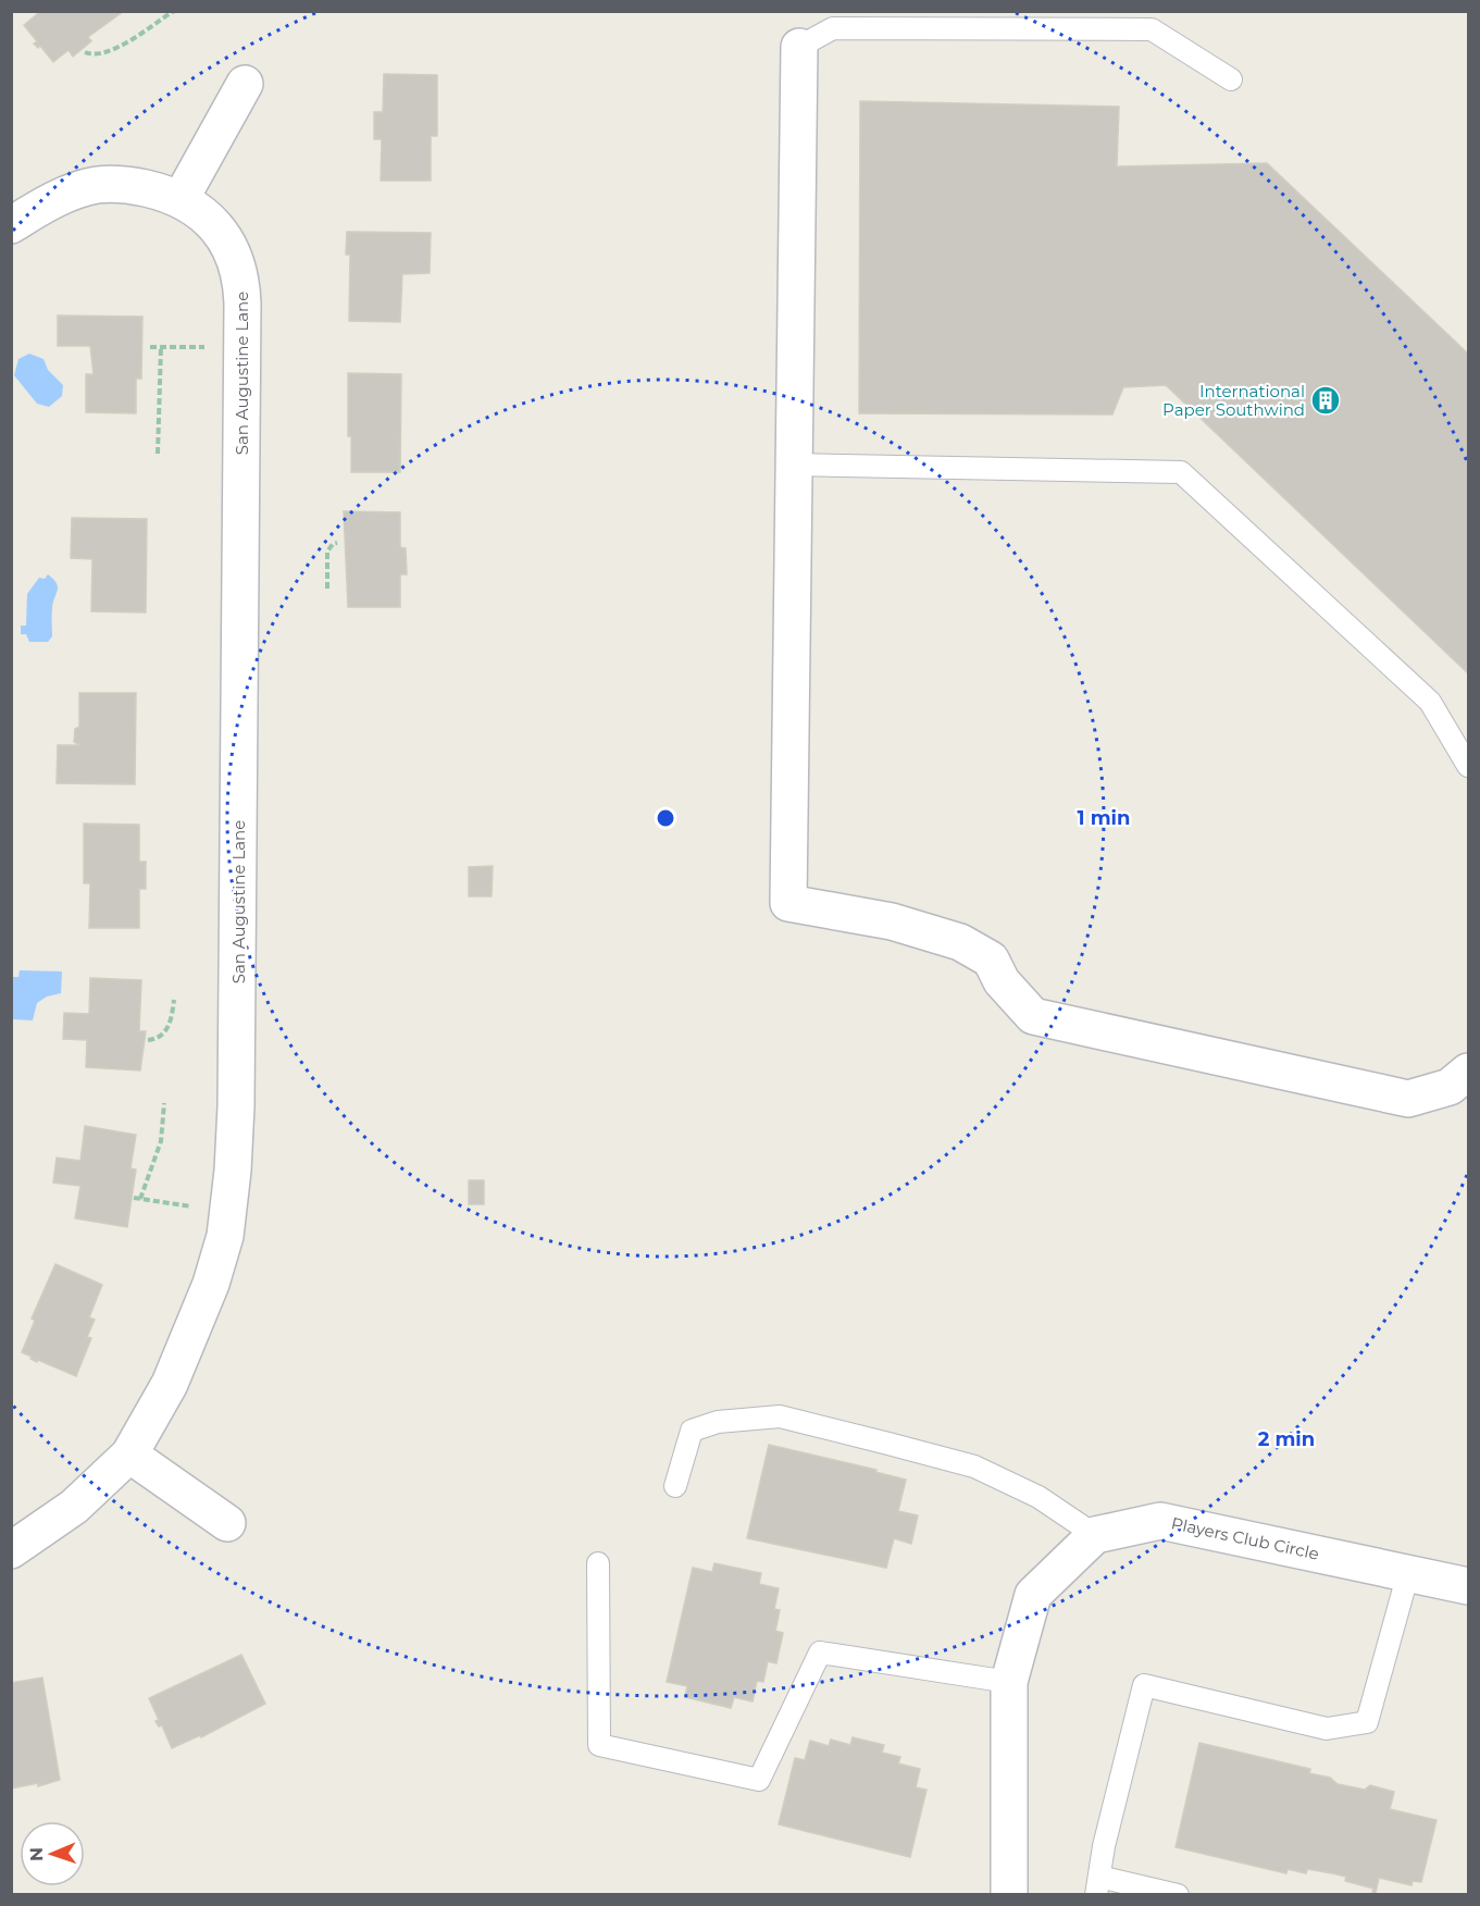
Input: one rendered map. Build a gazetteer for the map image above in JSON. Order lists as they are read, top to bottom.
{
  "streets": {
    "street": ["San Augustine Lane", "Players Club Circle"]
  },
  "places": {
    "building": ["International Paper Southwind"]
  },
  "north": "left",
  "rings": ["1 min", "2 min"]
}
